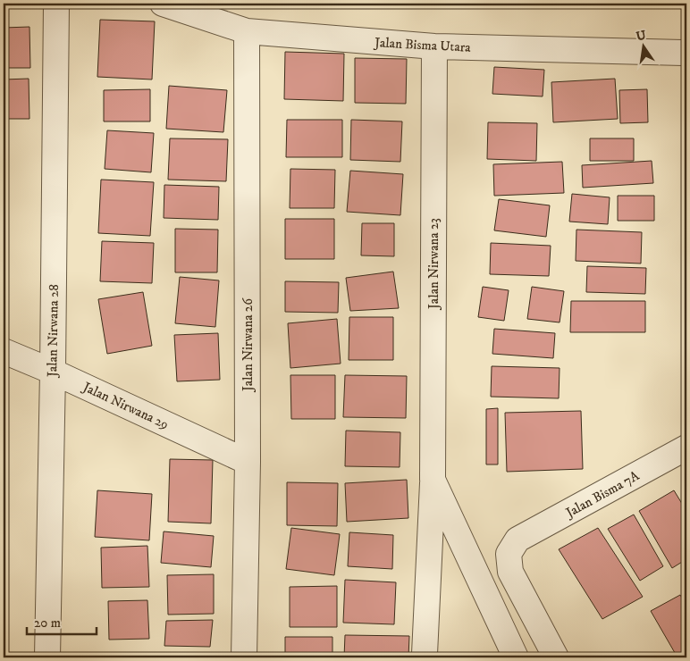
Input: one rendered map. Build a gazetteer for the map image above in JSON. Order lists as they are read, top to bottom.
{
  "streets": {
    "street": [
      "Jalan Bisma Utara",
      "Jalan Nirwana 23",
      "Jalan Nirwana 28",
      "Jalan Nirwana 26",
      "Jalan Nirwana 29",
      "Jalan Bisma 7A"
    ]
  },
  "crossings": [
    ["Jalan Bisma Utara", "Jalan Nirwana 23"],
    ["Jalan Bisma Utara", "Jalan Nirwana 26"],
    ["Jalan Nirwana 28", "Jalan Nirwana 29"],
    ["Jalan Nirwana 26", "Jalan Nirwana 29"]
  ],
  "scale_bar": "20 m",
  "north": "top"
}
